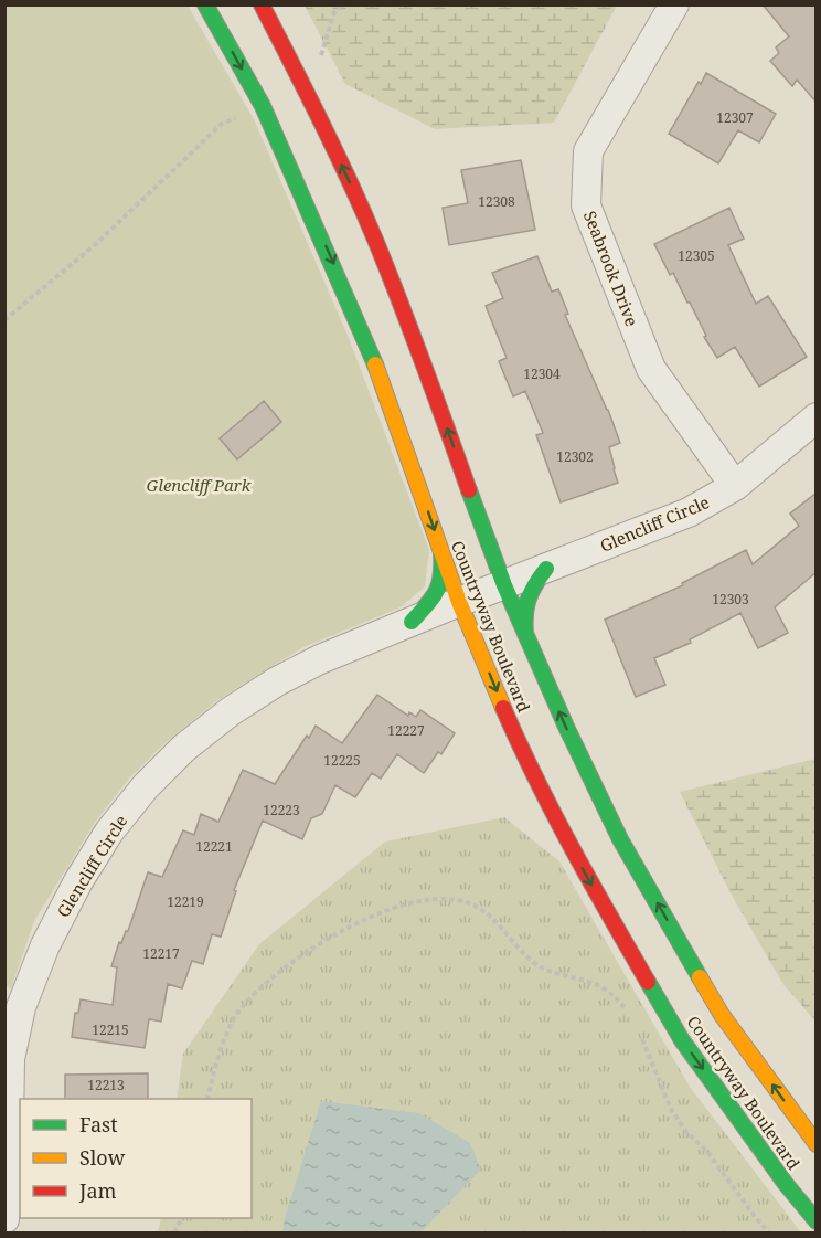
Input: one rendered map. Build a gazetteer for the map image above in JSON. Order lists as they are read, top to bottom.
{
  "streets": {
    "street": ["Seabrook Drive", "Glencliff Circle", "Countryway Boulevard"]
  },
  "crossings": [
    ["Seabrook Drive", "Glencliff Circle"],
    ["Glencliff Circle", "Countryway Boulevard"]
  ],
  "parks": ["Glencliff Park"],
  "house_numbers": [
    "12307",
    "12308",
    "12305",
    "12304",
    "12302",
    "12303",
    "12227",
    "12225",
    "12223",
    "12221",
    "12219",
    "12217",
    "12215",
    "12213"
  ],
  "legend": ["Fast", "Slow", "Jam"]
}
